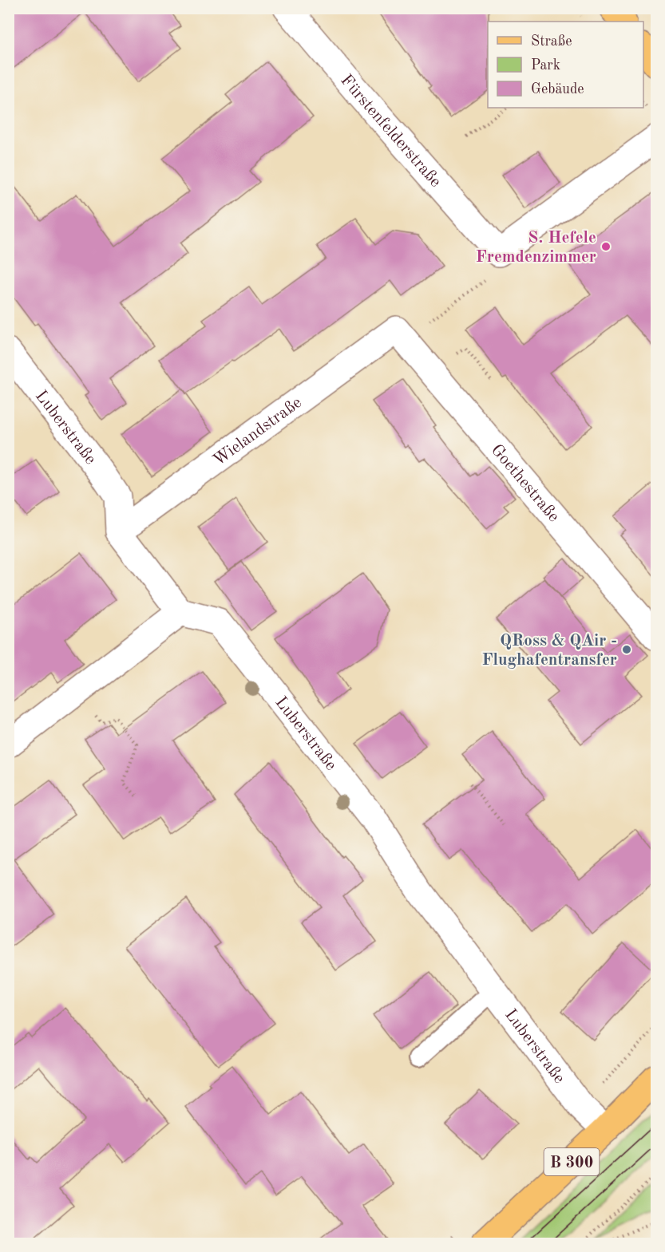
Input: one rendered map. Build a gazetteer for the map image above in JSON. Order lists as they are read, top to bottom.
{
  "streets": {
    "main road": ["B 300"],
    "street": [
      "Fürstenfelderstraße",
      "Luberstraße",
      "Wielandstraße",
      "Goethestraße"
    ]
  },
  "crossings": [
    ["Luberstraße", "Wielandstraße"],
    ["Luberstraße", "B 300"],
    ["Wielandstraße", "Goethestraße"]
  ],
  "places": ["S. Hefele Fremdenzimmer", "QRoss & QAir - Flughafentransfer"],
  "legend": ["Straße", "Park", "Gebäude"]
}
